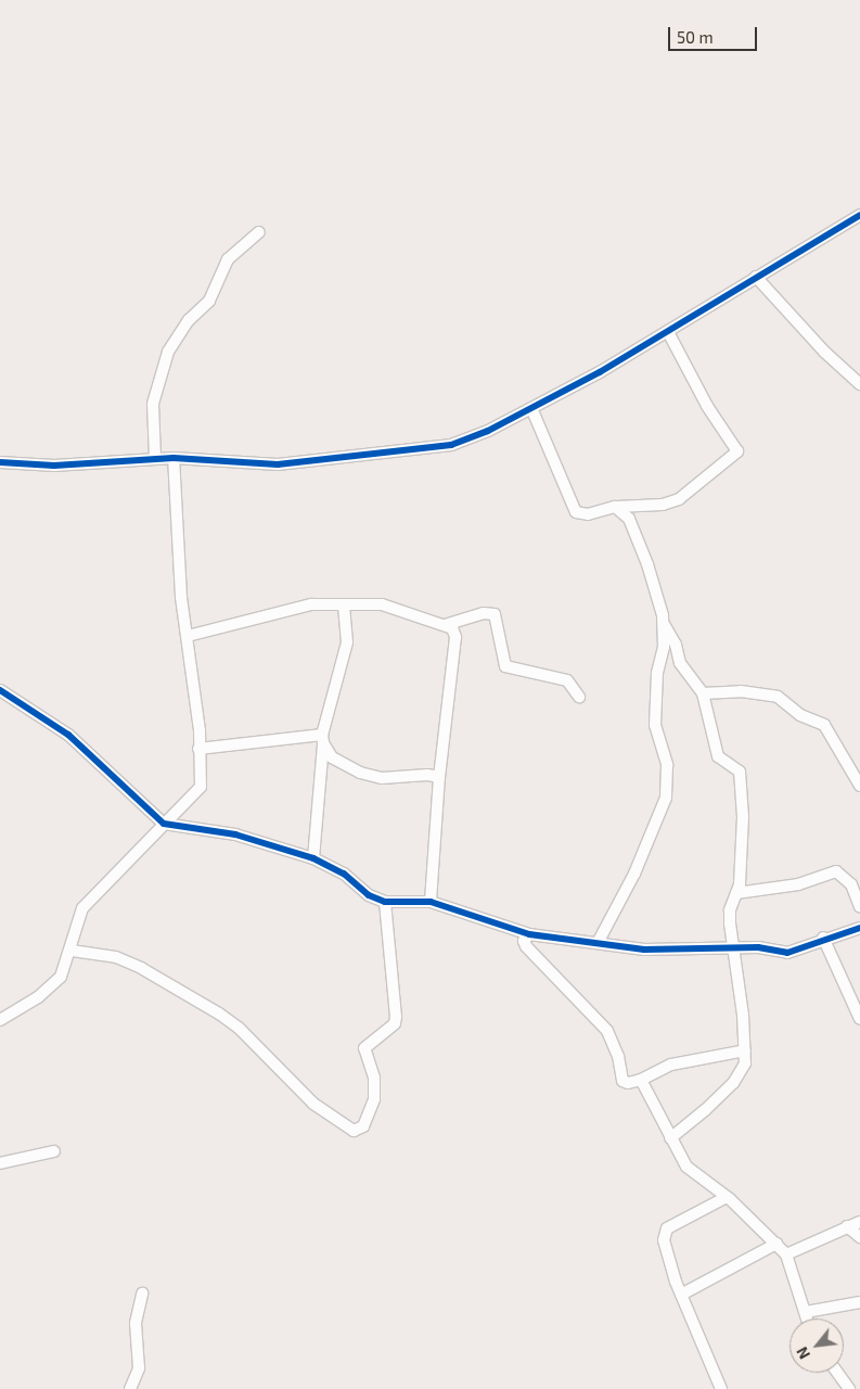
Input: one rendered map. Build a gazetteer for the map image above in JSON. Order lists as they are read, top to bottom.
{
  "scale_bar": "50 m",
  "north": "bottom left"
}
